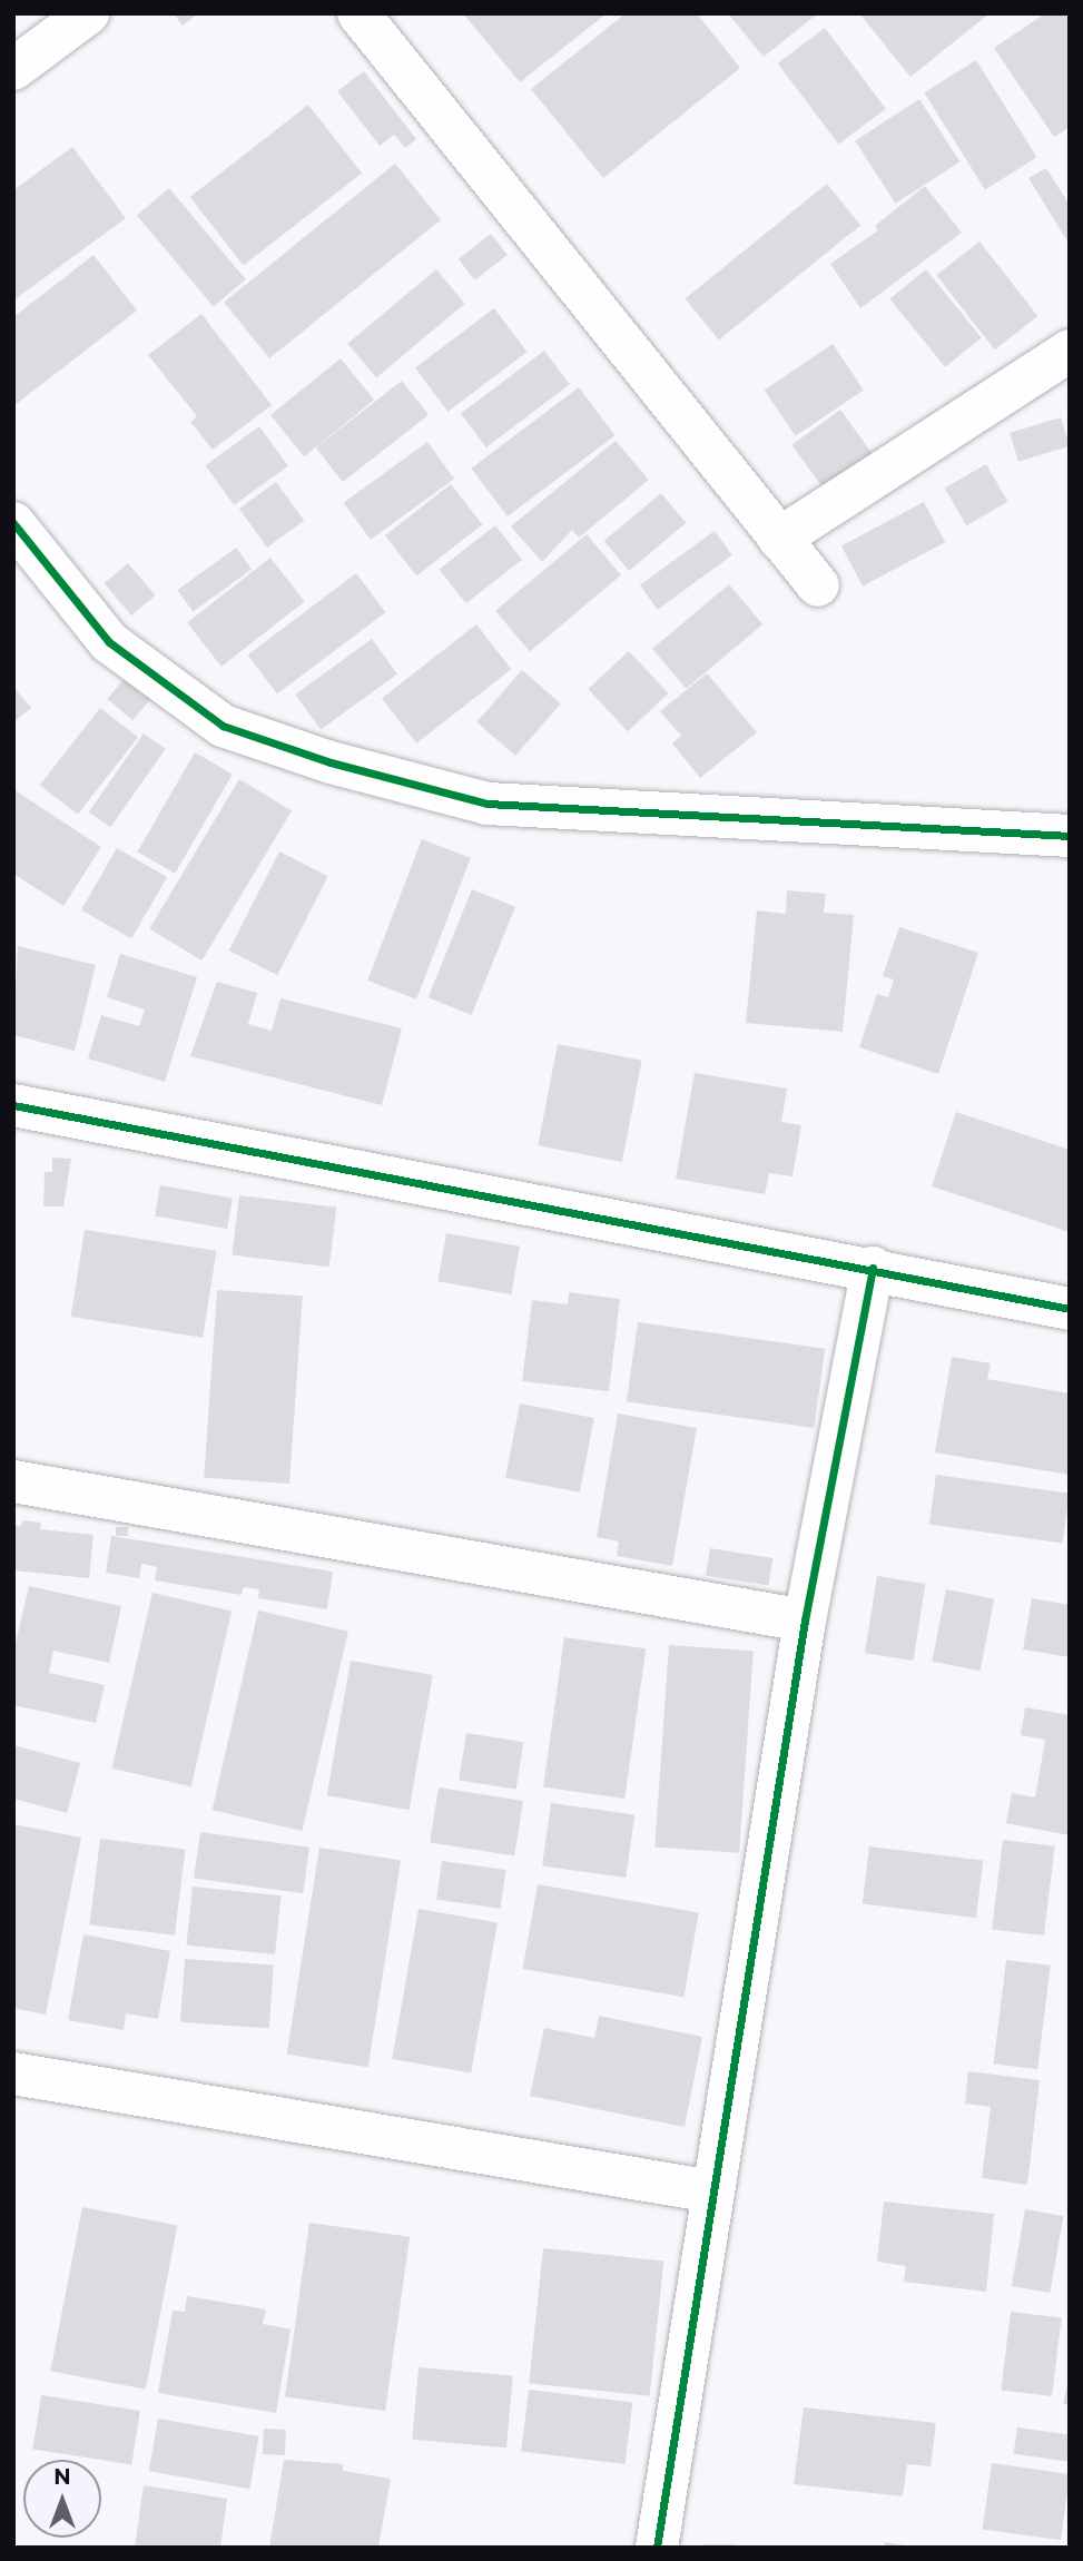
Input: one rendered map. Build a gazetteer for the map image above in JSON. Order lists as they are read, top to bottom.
{
  "north": "top"
}
